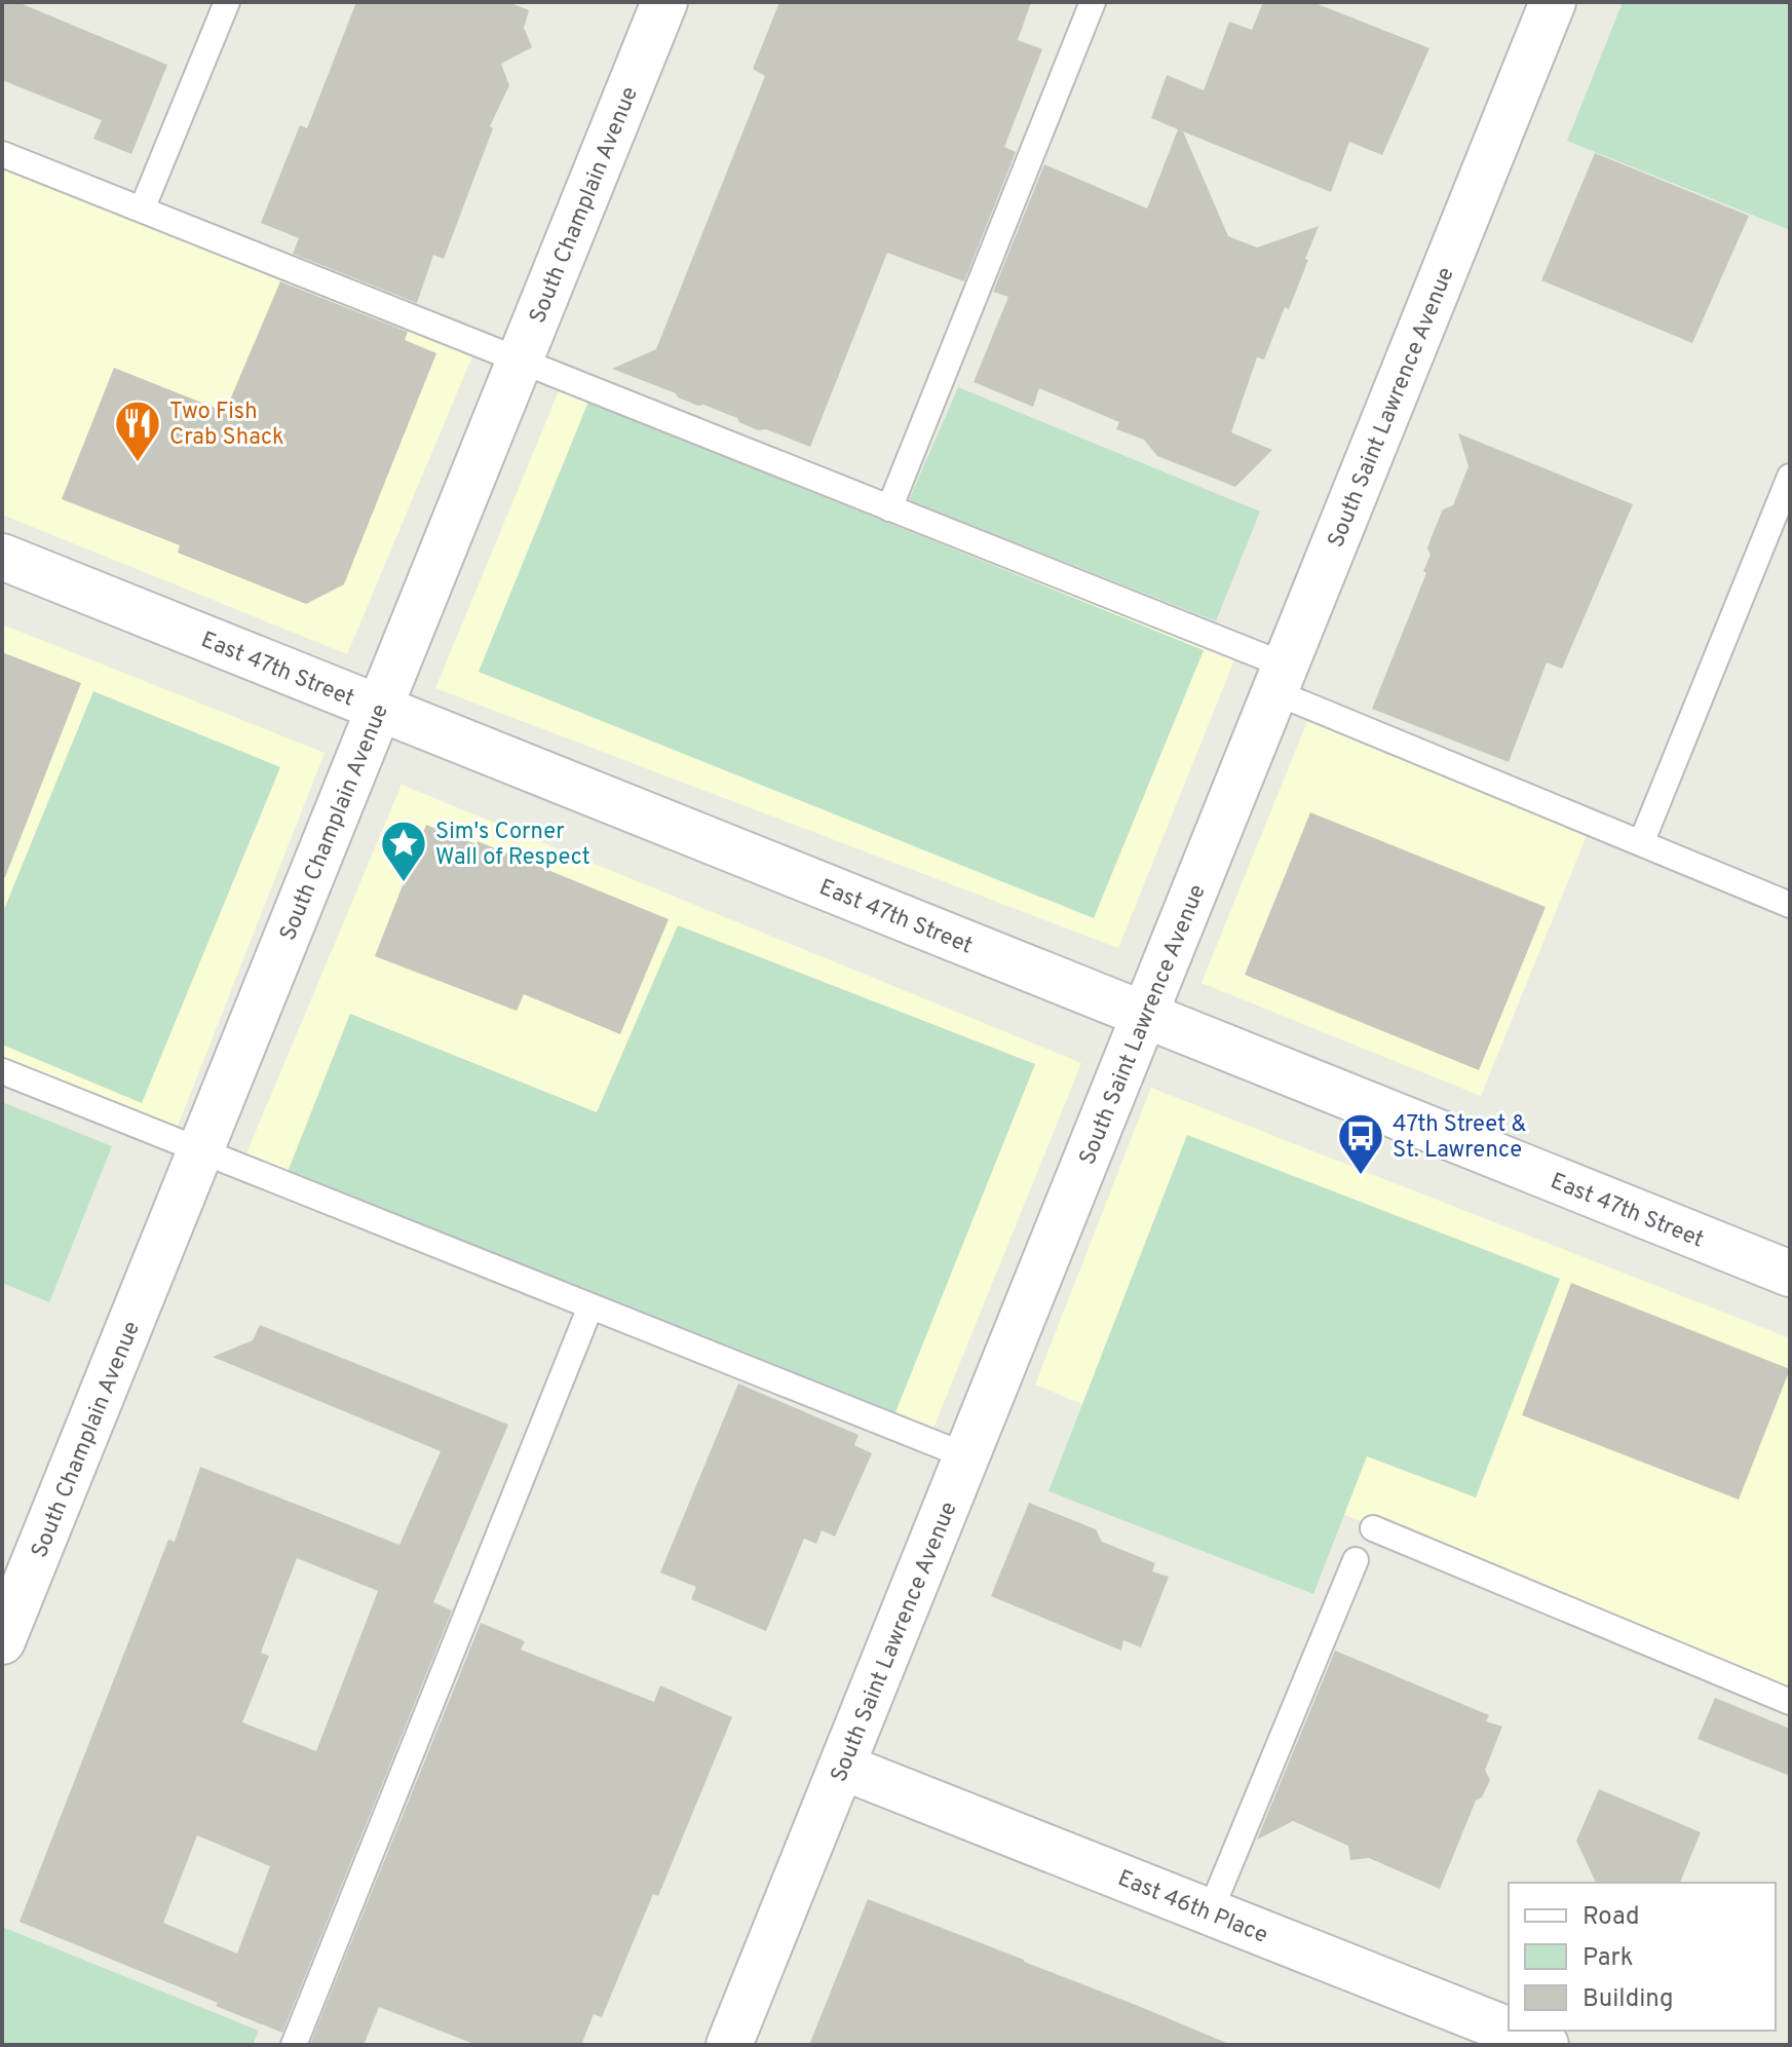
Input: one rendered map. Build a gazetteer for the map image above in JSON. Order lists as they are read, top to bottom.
{
  "streets": {
    "street": [
      "South Champlain Avenue",
      "South Saint Lawrence Avenue",
      "East 47th Street",
      "East 46th Place"
    ]
  },
  "crossings": [
    ["South Champlain Avenue", "East 47th Street"],
    ["South Saint Lawrence Avenue", "East 47th Street"],
    ["South Saint Lawrence Avenue", "East 46th Place"]
  ],
  "places": {
    "restaurant": ["Two Fish Crab Shack"],
    "place": ["Sim's Corner Wall of Respect"],
    "bus stop": ["47th Street & St. Lawrence"]
  },
  "legend": ["Road", "Park", "Building"]
}
